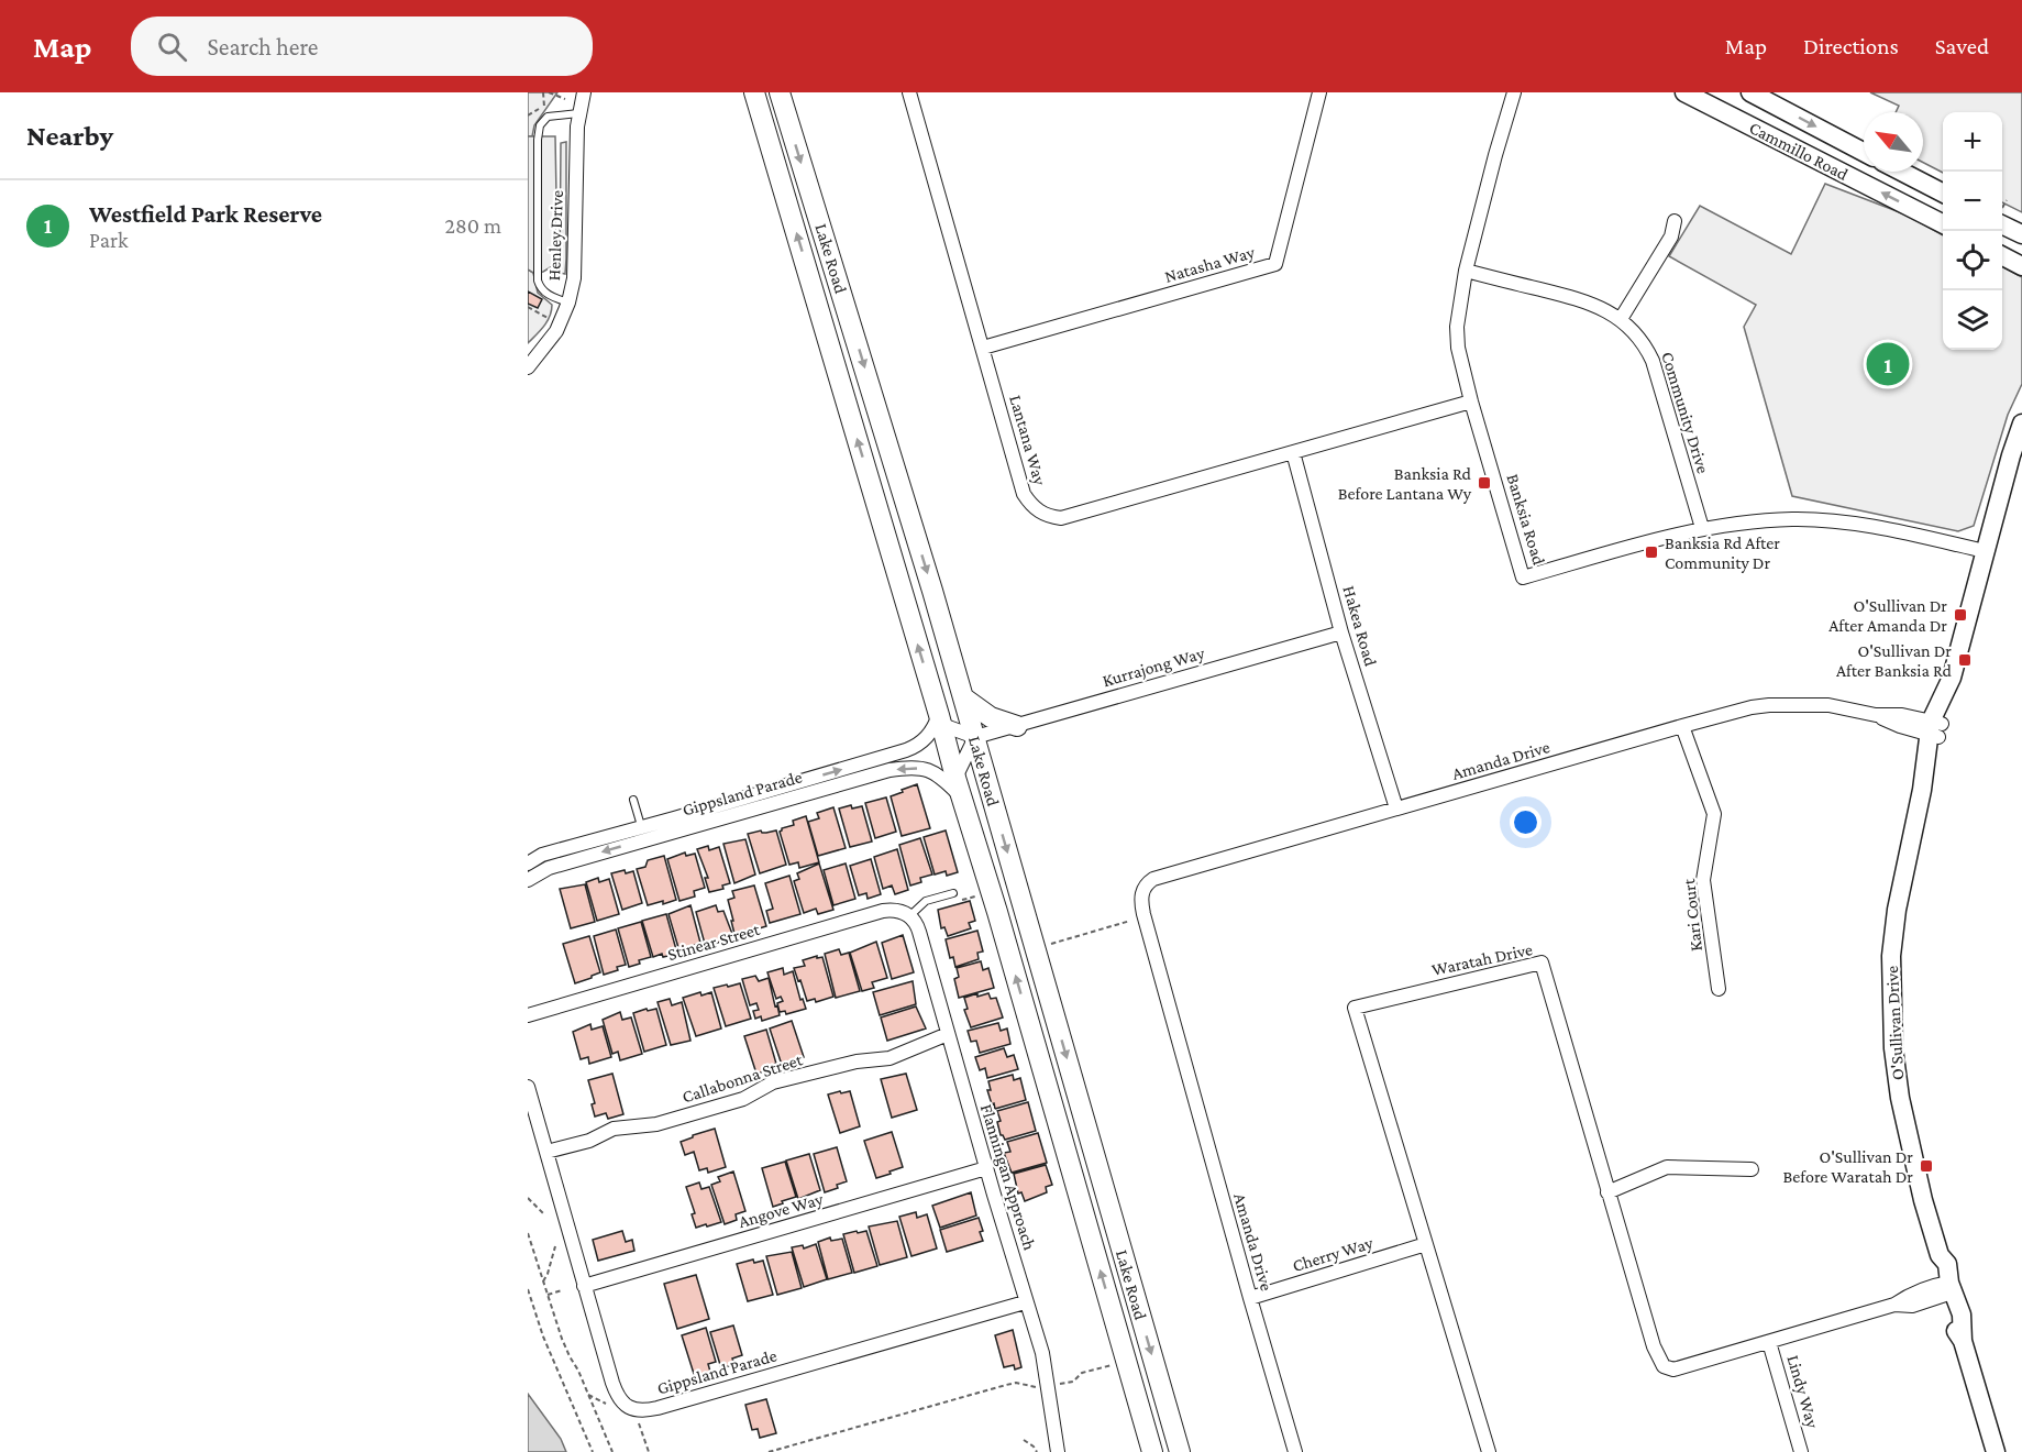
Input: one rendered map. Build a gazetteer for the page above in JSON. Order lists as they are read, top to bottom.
{
  "streets": {
    "main road": ["Lake Road"],
    "street": [
      "Cammillo Road",
      "Henley Drive",
      "Natasha Way",
      "Community Drive",
      "Lantana Way",
      "Banksia Road",
      "Hakea Road",
      "Kurrajong Way",
      "Amanda Drive",
      "Gippsland Parade",
      "Kari Court",
      "Stinear Street",
      "Waratah Drive",
      "O'Sullivan Drive",
      "Callabonna Street",
      "Flanningan Approach",
      "Angove Way",
      "Cherry Way",
      "Lindy Way"
    ]
  },
  "crossings": [
    ["Lake Road", "Kurrajong Way"],
    ["Lake Road", "Gippsland Parade"],
    ["Natasha Way", "Lantana Way"],
    ["Community Drive", "Banksia Road"],
    ["Lantana Way", "Banksia Road"],
    ["Lantana Way", "Hakea Road"],
    ["Banksia Road", "O'Sullivan Drive"],
    ["Hakea Road", "Kurrajong Way"],
    ["Hakea Road", "Amanda Drive"],
    ["Amanda Drive", "Kari Court"],
    ["Amanda Drive", "O'Sullivan Drive"],
    ["Amanda Drive", "Cherry Way"],
    ["Gippsland Parade", "Callabonna Street"],
    ["Gippsland Parade", "Flanningan Approach"],
    ["Gippsland Parade", "Angove Way"],
    ["Stinear Street", "Flanningan Approach"],
    ["Waratah Drive", "O'Sullivan Drive"],
    ["Waratah Drive", "Cherry Way"],
    ["Waratah Drive", "Lindy Way"],
    ["Callabonna Street", "Flanningan Approach"],
    ["Flanningan Approach", "Angove Way"]
  ],
  "places": {
    "transit": [
      "Banksia Rd Before Lantana Wy",
      "Banksia Rd After Community Dr",
      "O'Sullivan Dr After Amanda Dr",
      "O'Sullivan Dr After Banksia Rd",
      "O'Sullivan Dr Before Waratah Dr"
    ]
  },
  "north": "top left",
  "page": {
    "header": "Map",
    "search": "Search here",
    "nav": ["Map", "Directions", "Saved"],
    "heading": "Nearby",
    "map_buttons": ["+", "−"],
    "list": [
      {
        "mark": "1",
        "name": "Westfield Park Reserve",
        "note": "Park",
        "value": "280 m"
      }
    ],
    "pins": "1"
  }
}
